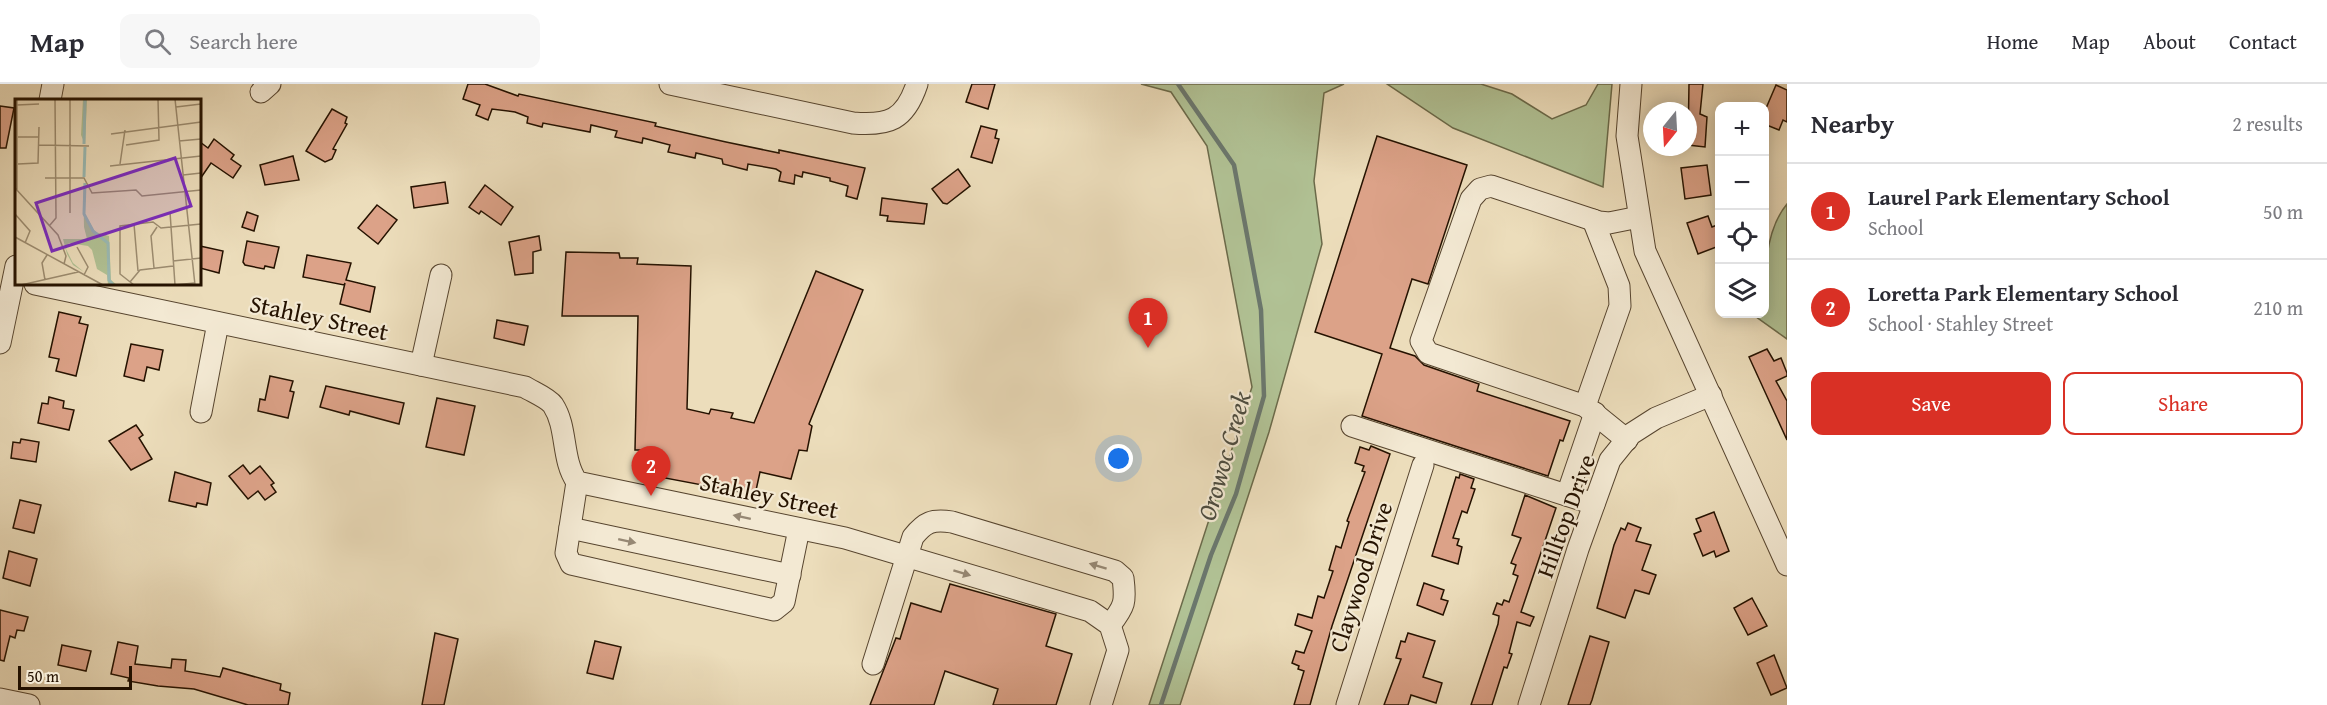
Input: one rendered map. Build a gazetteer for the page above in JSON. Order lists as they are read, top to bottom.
{
  "streets": {
    "street": ["Stahley Street", "Hilltop Drive", "Claywood Drive"]
  },
  "water": ["Orowoc Creek"],
  "scale_bar": "50 m",
  "north": "bottom",
  "page": {
    "header": "Map",
    "search": "Search here",
    "nav": [
      "Home",
      "Map",
      "About",
      "Contact"
    ],
    "heading": ["Nearby", "2 results"],
    "map_buttons": ["+", "−"],
    "list": [
      {
        "mark": "1",
        "name": "Laurel Park Elementary School",
        "note": "School",
        "value": "50 m"
      },
      {
        "mark": "2",
        "name": "Loretta Park Elementary School",
        "note": "School · Stahley Street",
        "value": "210 m"
      }
    ],
    "pins": ["1", "2"],
    "buttons": ["Save", "Share"],
    "scale": "50 m"
  }
}
